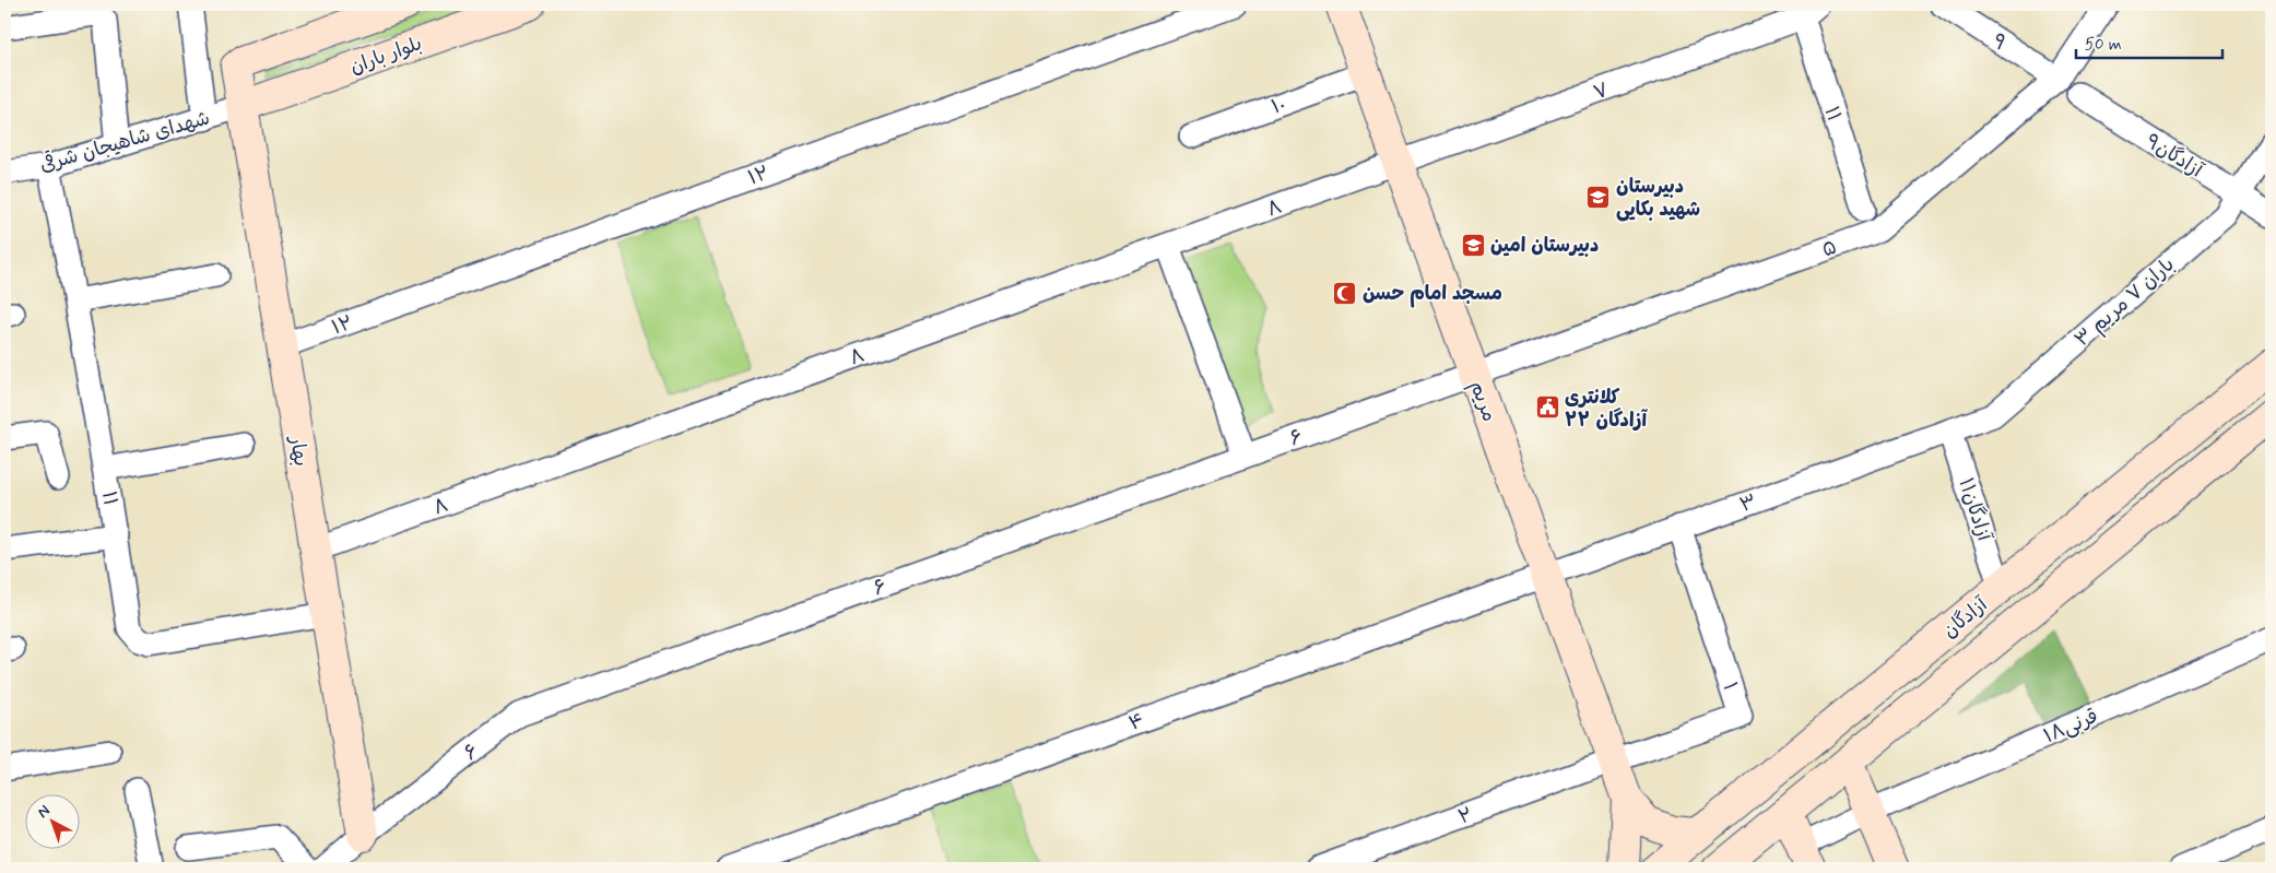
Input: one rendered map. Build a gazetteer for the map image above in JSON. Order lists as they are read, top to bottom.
{
  "streets": {
    "street": [
      "۹",
      "بلوار باران",
      "۷",
      "۱۰",
      "۱۱",
      "شهدای شاهیجان شرقی",
      "آزادگان۹",
      "۱۲",
      "۸",
      "۵",
      "باران ۷ مریم ۳",
      "مریم",
      "۶",
      "بهار",
      "۳",
      "آزادگان۱۱",
      "آزادگان",
      "۱",
      "۴",
      "قرنی۱۸",
      "۲"
    ]
  },
  "crossings": [
    ["۹", "۵"],
    ["بلوار باران", "شهدای شاهیجان شرقی"],
    ["بلوار باران", "بهار"],
    ["۷", "۱۱"],
    ["۷", "۸"],
    ["۷", "مریم"],
    ["۱۰", "مریم"],
    ["۱۱", "شهدای شاهیجان شرقی"],
    ["۱۱", "بهار"],
    ["شهدای شاهیجان شرقی", "بهار"],
    ["آزادگان۹", "باران ۷ مریم ۳"],
    ["۱۲", "بهار"],
    ["۸", "مریم"],
    ["۸", "بهار"],
    ["۵", "مریم"],
    ["۵", "۶"],
    ["باران ۷ مریم ۳", "۳"],
    ["باران ۷ مریم ۳", "آزادگان۱۱"],
    ["مریم", "۶"],
    ["مریم", "۳"],
    ["مریم", "۱"],
    ["مریم", "۴"],
    ["مریم", "۲"],
    ["۶", "بهار"],
    ["۳", "آزادگان۱۱"],
    ["۳", "۱"],
    ["۳", "۴"],
    ["آزادگان۱۱", "آزادگان"],
    ["۱", "۲"]
  ],
  "places": {
    "school or university": ["دبیرستان شهید بکایی", "دبیرستان امین"],
    "mosque": ["مسجد امام حسن"],
    "public building": ["کلانتری ۲۲ آزادگان"]
  },
  "scale_bar": "50 m",
  "north": "top left"
}
